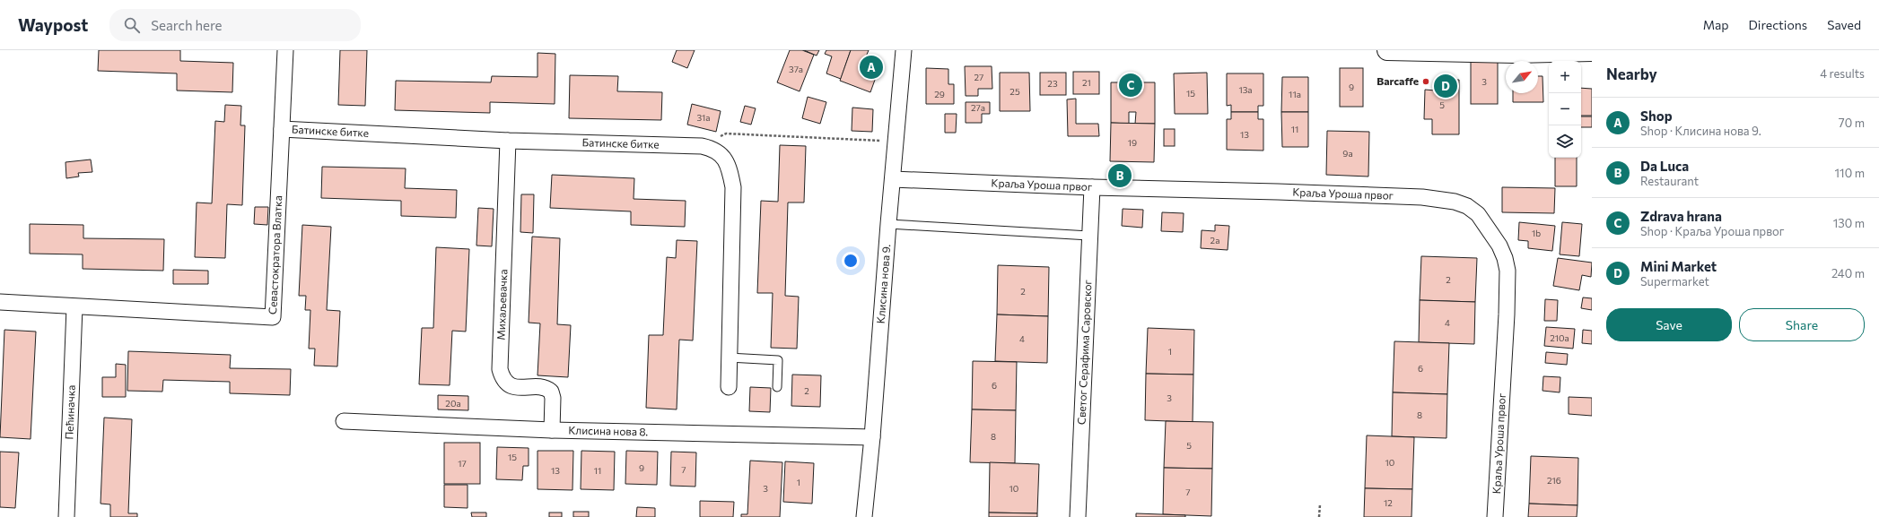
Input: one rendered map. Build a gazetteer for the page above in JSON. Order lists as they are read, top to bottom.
{
  "streets": {
    "street": [
      "Батинске битке",
      "Краља Уроша првог",
      "Севастократора Влатка",
      "Клисина нова 9.",
      "Михаљевачка",
      "Светог Серафима Саровског",
      "Пећиначка",
      "Клисина нова 8."
    ]
  },
  "crossings": [
    ["Батинске битке", "Севастократора Влатка"],
    ["Батинске битке", "Михаљевачка"],
    ["Краља Уроша првог", "Клисина нова 9."],
    ["Краља Уроша првог", "Светог Серафима Саровског"],
    ["Севастократора Влатка", "Пећиначка"],
    ["Клисина нова 9.", "Клисина нова 8."],
    ["Михаљевачка", "Клисина нова 8."]
  ],
  "places": ["Barcaffe"],
  "house_numbers": [
    "37a",
    "27",
    "3",
    "21",
    "23",
    "9",
    "13a",
    "25",
    "15",
    "29",
    "11a",
    "5",
    "27a",
    "31a",
    "11",
    "13",
    "19",
    "9a",
    "1b",
    "2a",
    "2",
    "2",
    "4",
    "210a",
    "4",
    "1",
    "6",
    "6",
    "2",
    "3",
    "20a",
    "8",
    "8",
    "5",
    "15",
    "10",
    "17",
    "9",
    "7",
    "13",
    "11",
    "216",
    "1",
    "3",
    "10",
    "7",
    "12"
  ],
  "north": "top right",
  "page": {
    "header": "Waypost",
    "search": "Search here",
    "nav": ["Map", "Directions", "Saved"],
    "heading": ["Nearby", "4 results"],
    "pins": [
      "A",
      "C",
      "D",
      "B"
    ],
    "map_buttons": ["+", "−"],
    "list": [
      {
        "mark": "A",
        "name": "Shop",
        "note": "Shop · Клисина нова 9.",
        "value": "70 m"
      },
      {
        "mark": "B",
        "name": "Da Luca",
        "note": "Restaurant",
        "value": "110 m"
      },
      {
        "mark": "C",
        "name": "Zdrava hrana",
        "note": "Shop · Краља Уроша првог",
        "value": "130 m"
      },
      {
        "mark": "D",
        "name": "Mini Market",
        "note": "Supermarket",
        "value": "240 m"
      }
    ],
    "buttons": ["Save", "Share"]
  }
}
